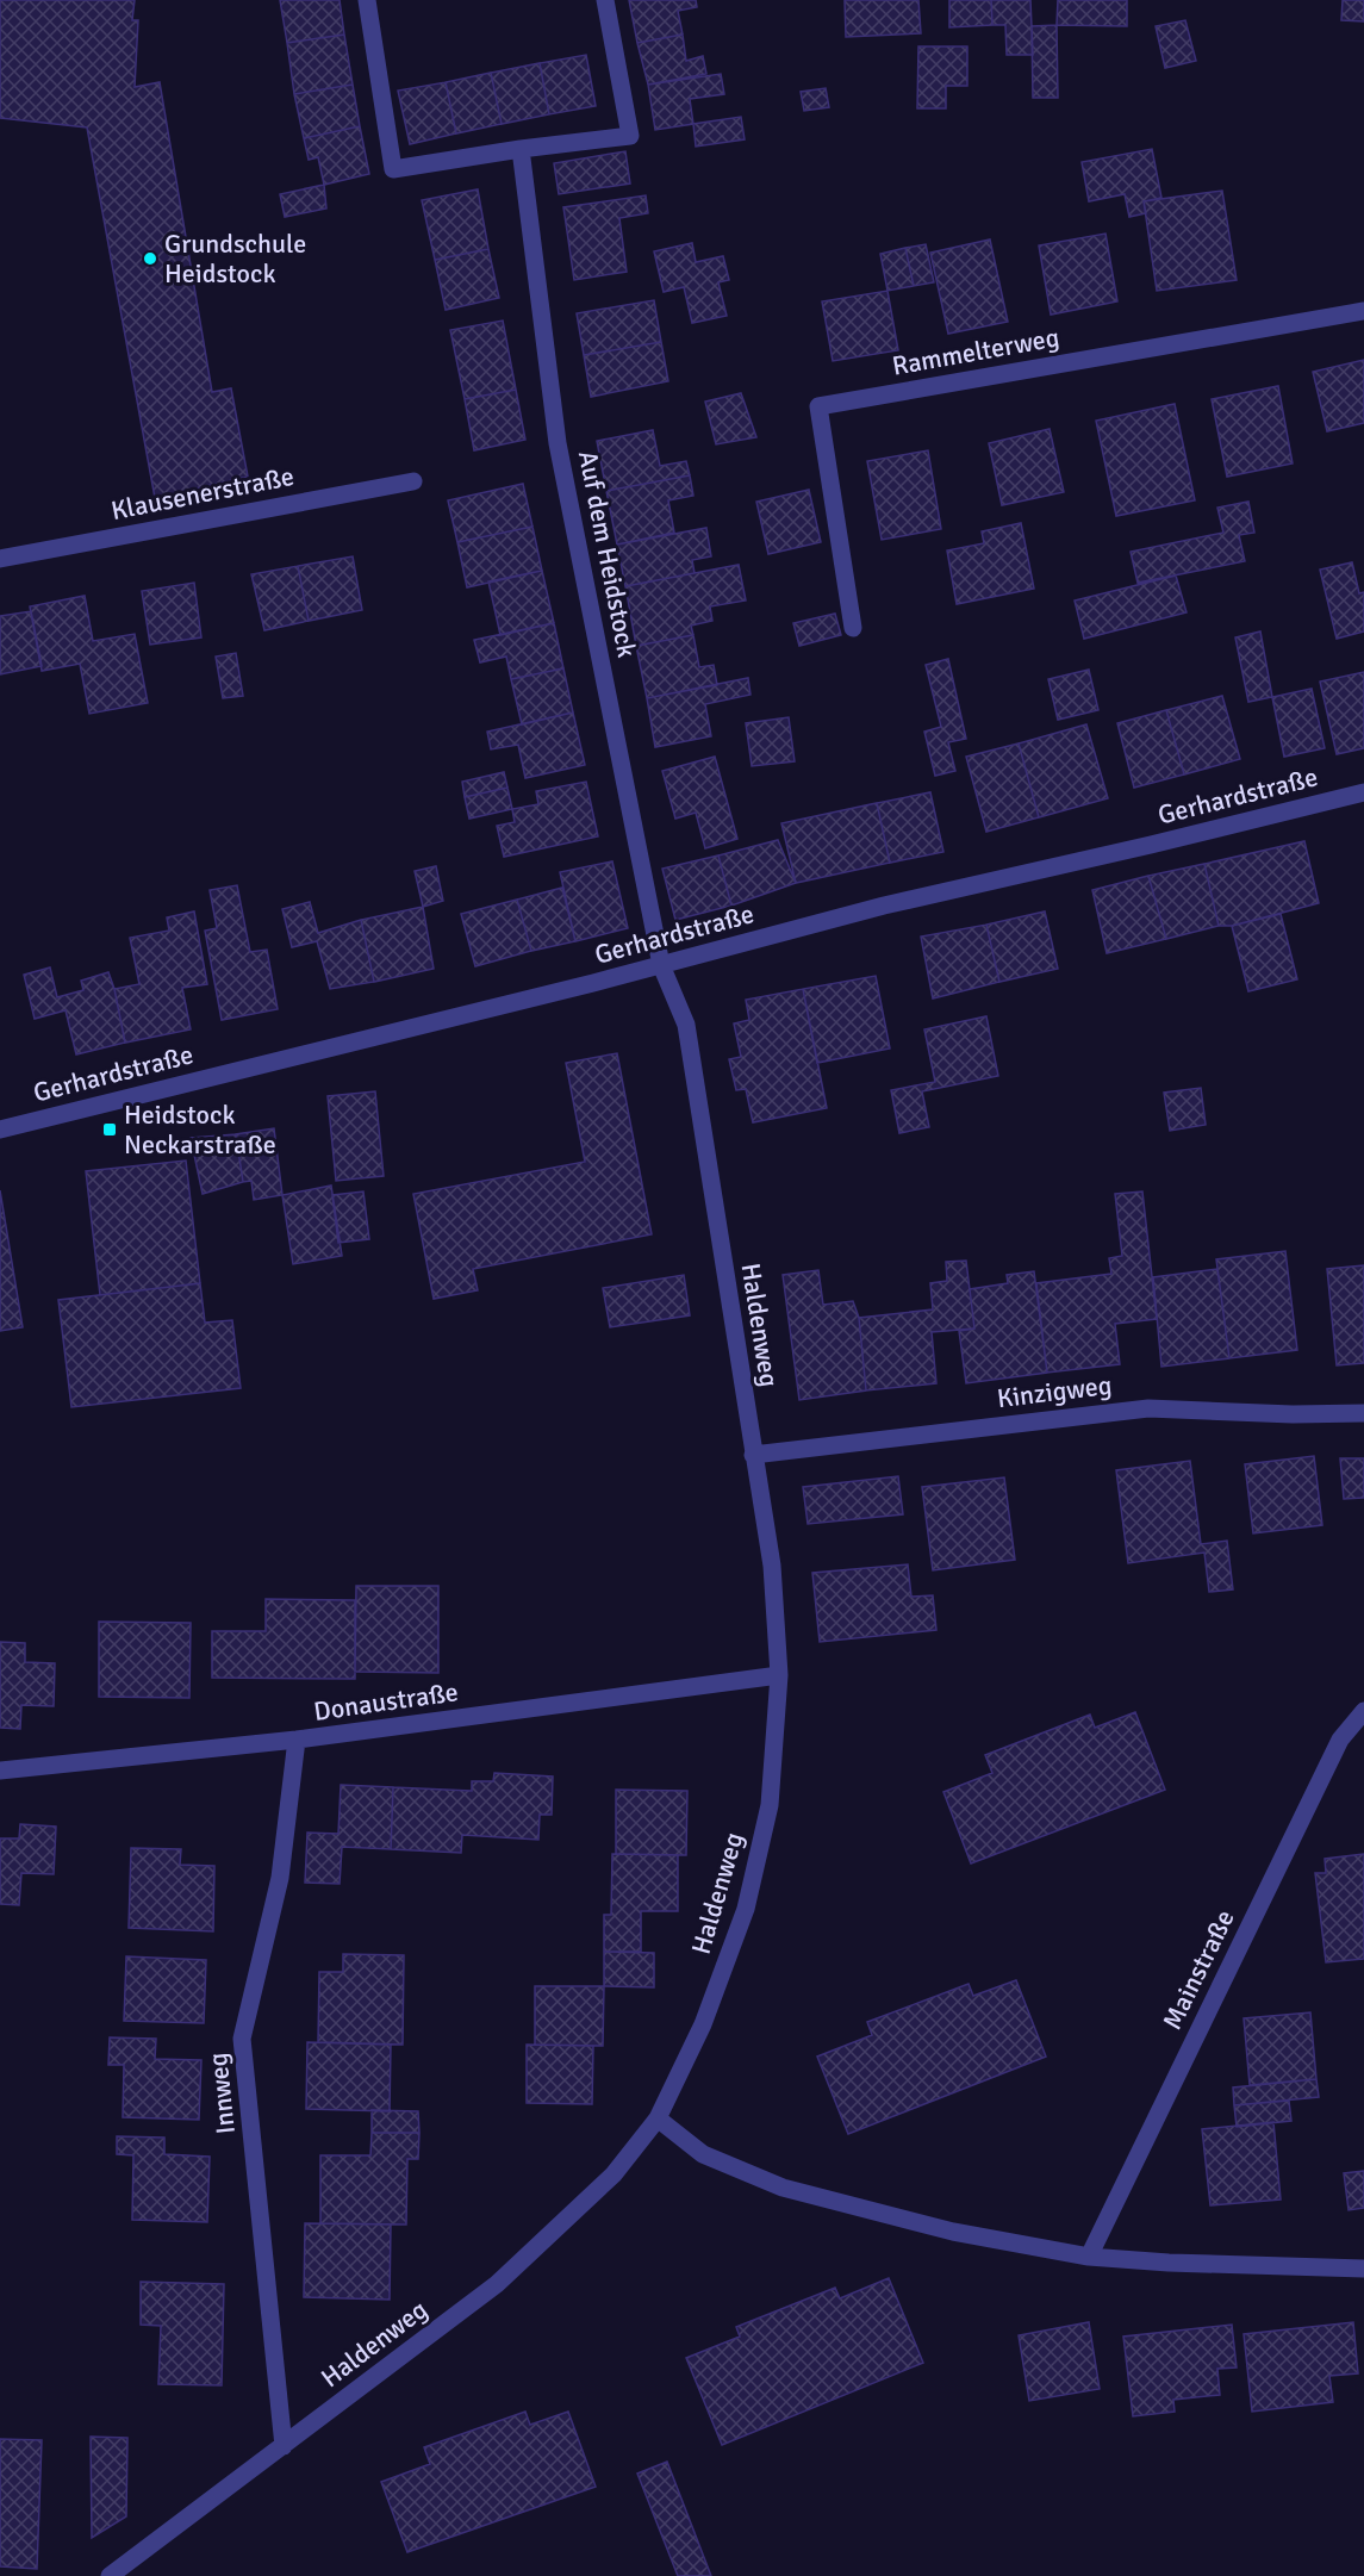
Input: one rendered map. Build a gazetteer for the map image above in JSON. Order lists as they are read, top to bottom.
{
  "streets": {
    "street": [
      "Rammelterweg",
      "Klausenerstraße",
      "Auf dem Heidstock",
      "Gerhardstraße",
      "Haldenweg",
      "Kinzigweg",
      "Donaustraße",
      "Mainstraße",
      "Innweg"
    ]
  },
  "crossings": [
    ["Auf dem Heidstock", "Gerhardstraße"],
    ["Auf dem Heidstock", "Haldenweg"],
    ["Gerhardstraße", "Haldenweg"],
    ["Haldenweg", "Kinzigweg"],
    ["Haldenweg", "Donaustraße"],
    ["Haldenweg", "Innweg"],
    ["Donaustraße", "Innweg"]
  ],
  "places": {
    "other": ["Grundschule Heidstock"],
    "transit": ["Heidstock Neckarstraße"]
  }
}
